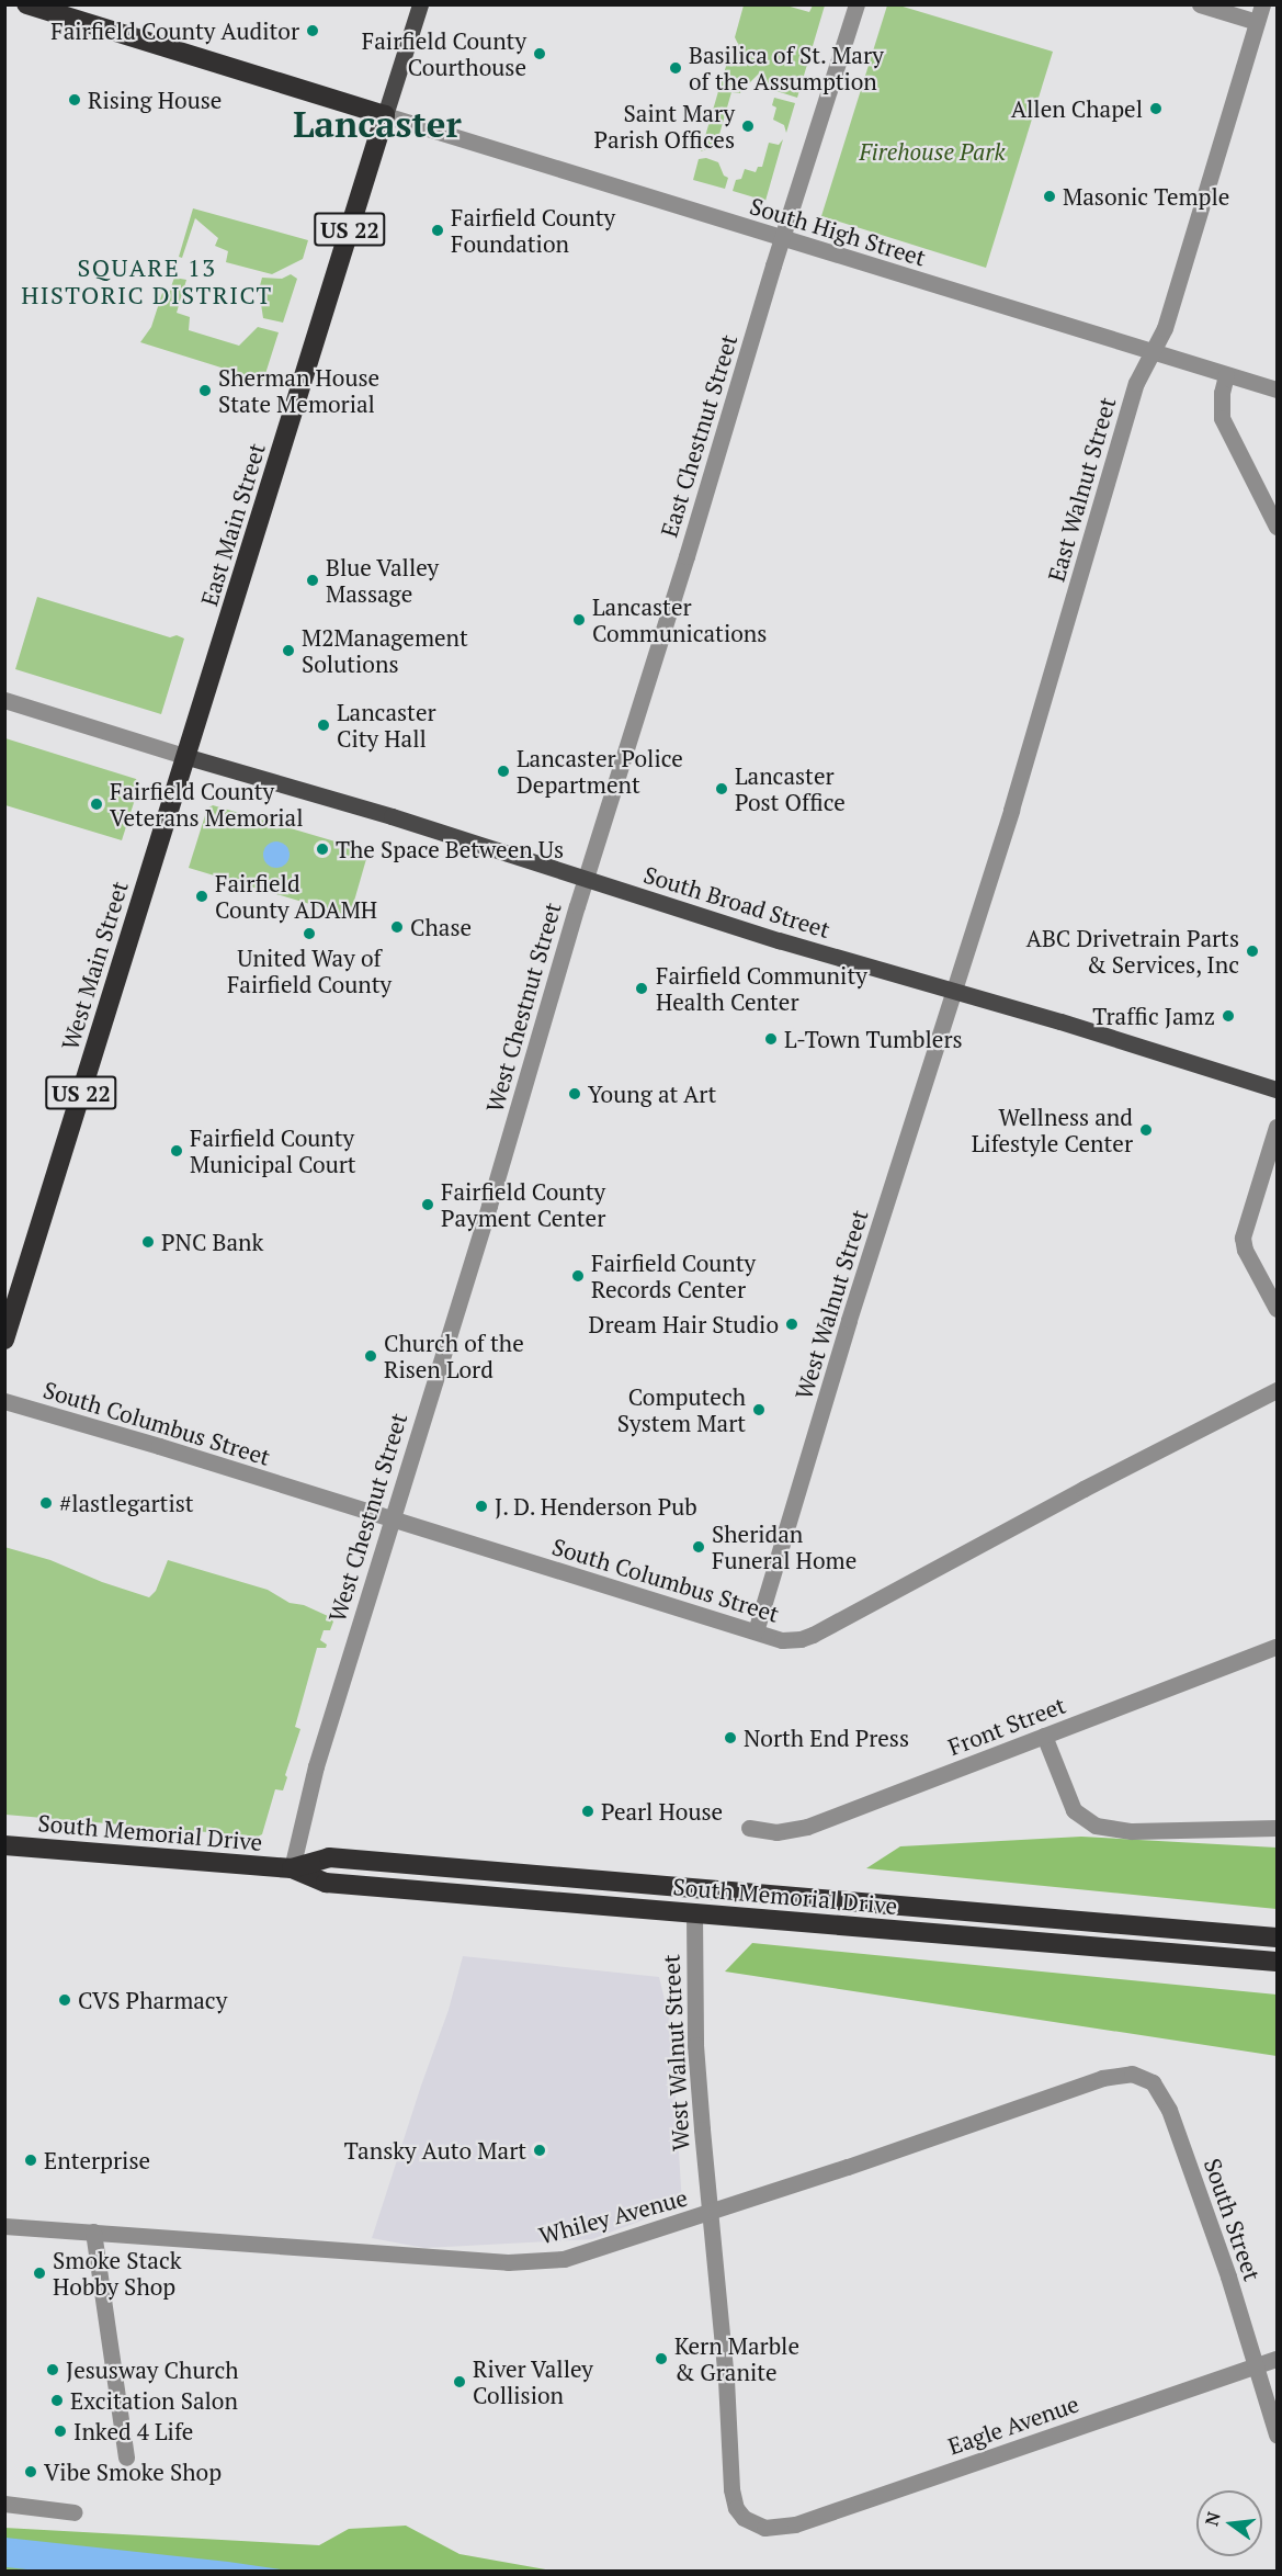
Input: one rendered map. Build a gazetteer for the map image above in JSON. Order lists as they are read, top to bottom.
{
  "streets": {
    "highway": [
      "US 22",
      "East Main Street",
      "West Main Street",
      "South Memorial Drive"
    ],
    "main road": ["South Broad Street"],
    "street": [
      "South High Street",
      "East Chestnut Street",
      "East Walnut Street",
      "West Chestnut Street",
      "West Walnut Street",
      "South Columbus Street",
      "Front Street",
      "Whiley Avenue",
      "South Street",
      "Eagle Avenue"
    ]
  },
  "crossings": [
    ["South High Street", "East Chestnut Street"],
    ["South High Street", "East Walnut Street"],
    ["South High Street", "East Main Street"],
    ["East Chestnut Street", "South Broad Street"],
    ["East Chestnut Street", "West Chestnut Street"],
    ["East Walnut Street", "South Broad Street"],
    ["East Walnut Street", "West Walnut Street"],
    ["East Main Street", "South Broad Street"],
    ["East Main Street", "West Main Street"],
    ["South Broad Street", "West Main Street"],
    ["South Broad Street", "West Chestnut Street"],
    ["South Broad Street", "West Walnut Street"],
    ["West Chestnut Street", "South Columbus Street"],
    ["West Chestnut Street", "South Memorial Drive"],
    ["West Walnut Street", "South Columbus Street"],
    ["West Walnut Street", "South Memorial Drive"],
    ["West Walnut Street", "Whiley Avenue"],
    ["West Walnut Street", "Eagle Avenue"],
    ["Whiley Avenue", "South Street"],
    ["South Street", "Eagle Avenue"]
  ],
  "districts": ["Lancaster", "SQUARE 13 HISTORIC DISTRICT"],
  "parks": ["Firehouse Park"],
  "places": [
    "Fairfield County Auditor",
    "Fairfield County Courthouse",
    "Basilica of St. Mary of the Assumption",
    "Rising House",
    "Allen Chapel",
    "Saint Mary Parish Offices",
    "Masonic Temple",
    "Fairfield County Foundation",
    "Sherman House State Memorial",
    "Blue Valley Massage",
    "Lancaster Communications",
    "M2Management Solutions",
    "Lancaster City Hall",
    "Lancaster Police Department",
    "Lancaster Post Office",
    "Fairfield County Veterans Memorial",
    "The Space Between Us",
    "Fairfield County ADAMH",
    "Chase",
    "United Way of Fairfield County",
    "ABC Drivetrain Parts & Services, Inc",
    "Fairfield Community Health Center",
    "Traffic Jamz",
    "L-Town Tumblers",
    "Young at Art",
    "Wellness and Lifestyle Center",
    "Fairfield County Municipal Court",
    "Fairfield County Payment Center",
    "PNC Bank",
    "Fairfield County Records Center",
    "Dream Hair Studio",
    "Church of the Risen Lord",
    "Computech System Mart",
    "#lastlegartist",
    "J. D. Henderson Pub",
    "Sheridan Funeral Home",
    "North End Press",
    "Pearl House",
    "CVS Pharmacy",
    "Tansky Auto Mart",
    "Enterprise",
    "Smoke Stack Hobby Shop",
    "Kern Marble & Granite",
    "Jesusway Church",
    "River Valley Collision",
    "Excitation Salon",
    "Inked 4 Life",
    "Vibe Smoke Shop"
  ],
  "north": "left"
}
